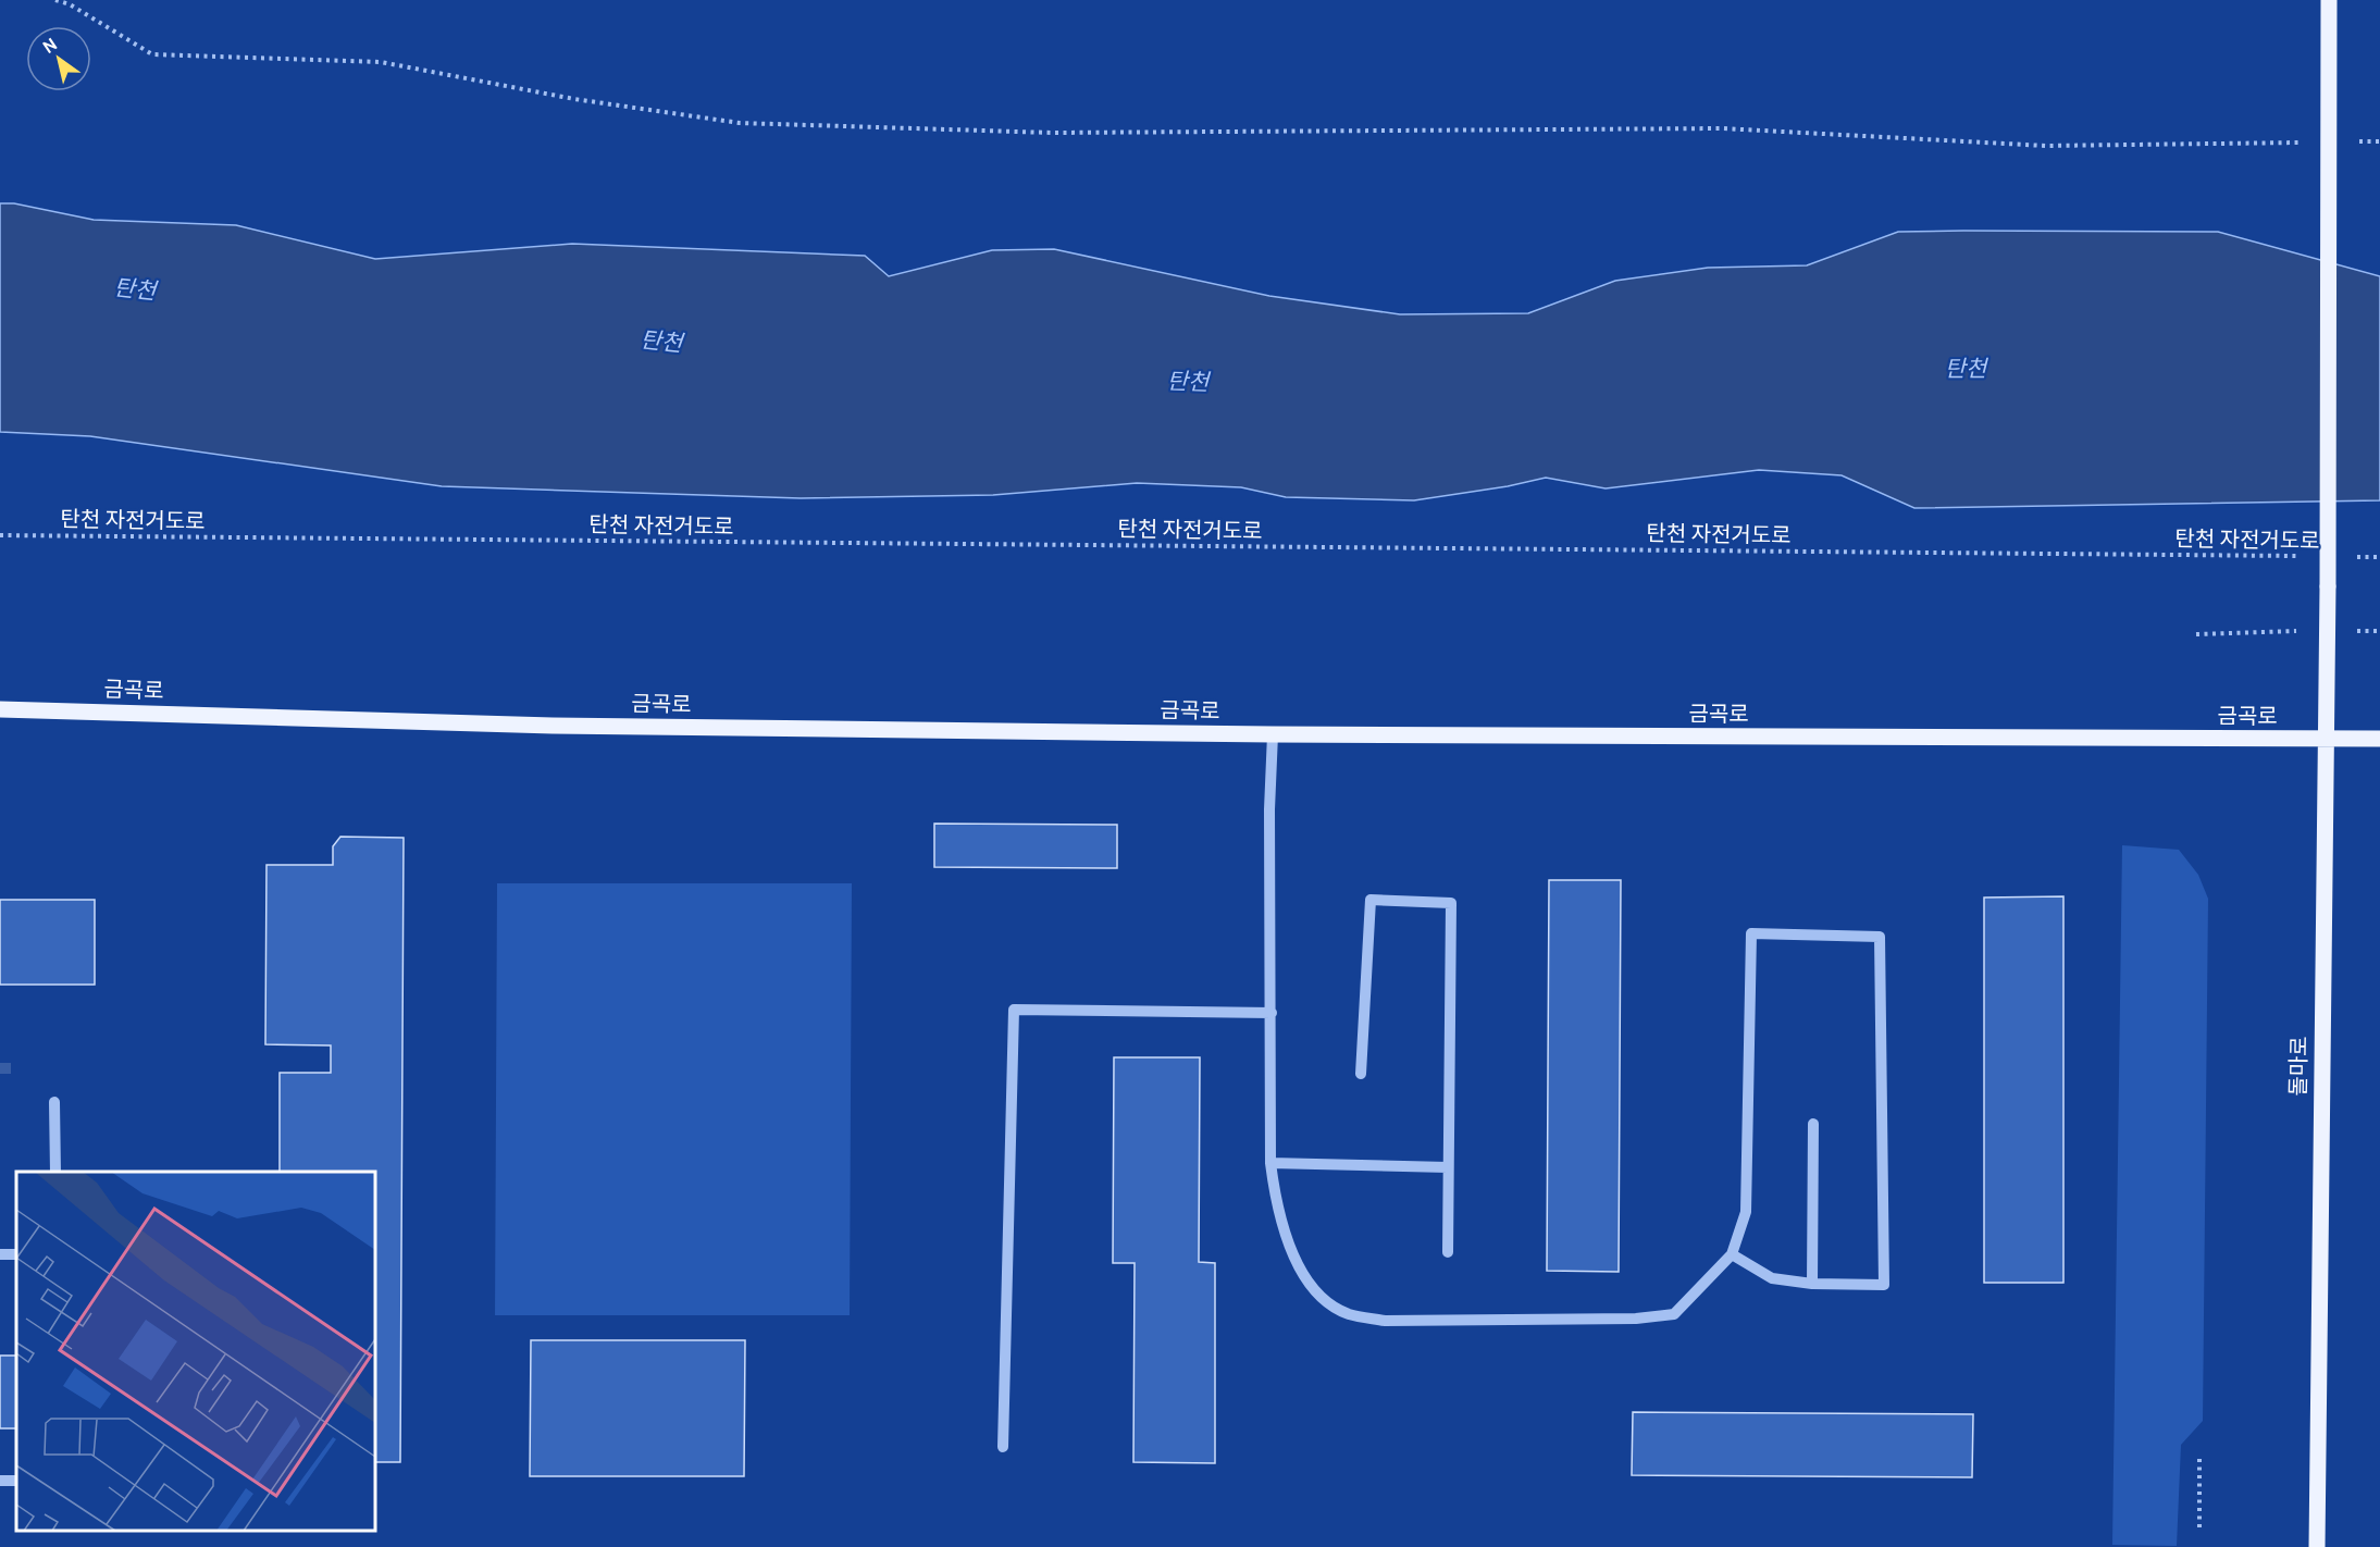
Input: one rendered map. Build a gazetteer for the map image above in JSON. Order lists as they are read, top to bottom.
{
  "streets": {
    "main road": ["금곡로", "돌마로"],
    "path": ["탄천 자전거도로"]
  },
  "crossings": [
    ["금곡로", "돌마로"]
  ],
  "water": ["탄천"],
  "north": "top left"
}
